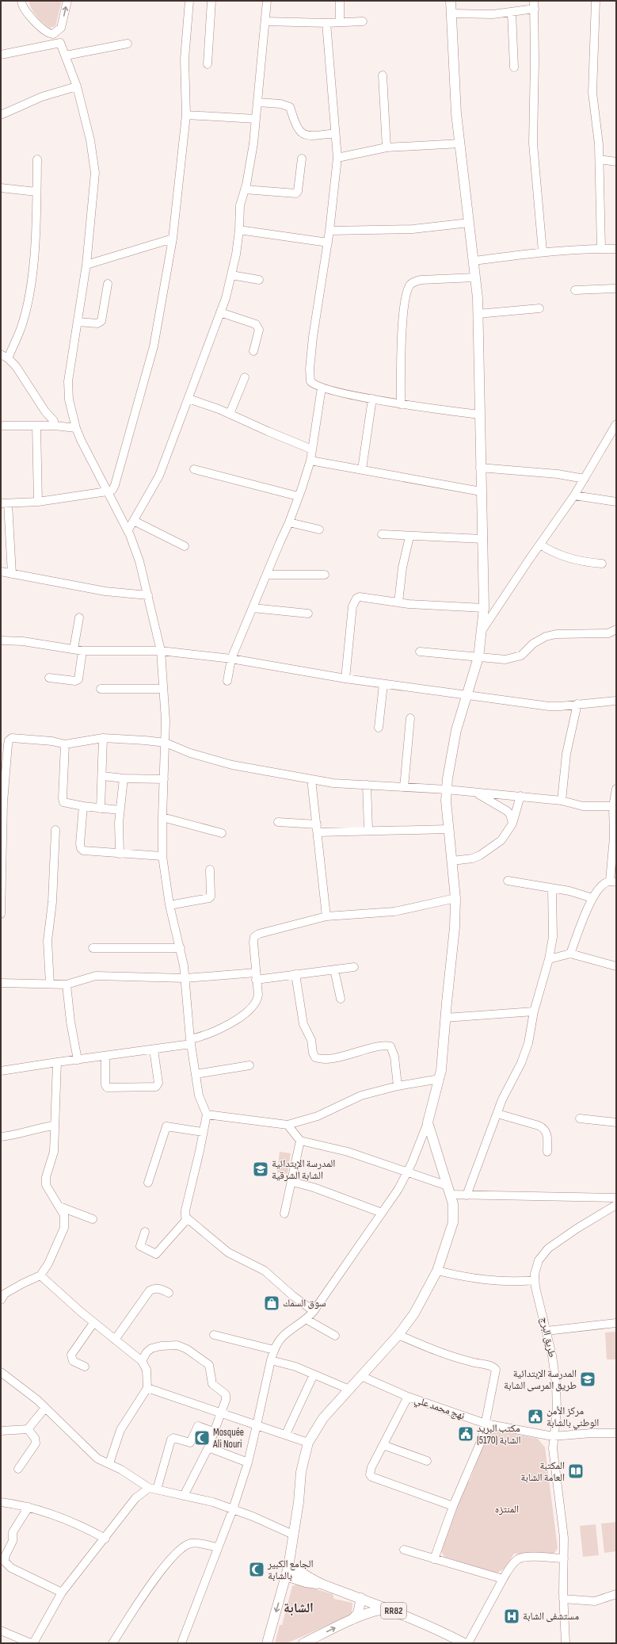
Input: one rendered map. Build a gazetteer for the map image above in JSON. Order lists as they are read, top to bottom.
{
  "streets": {
    "main road": ["RR82"],
    "street": ["طريق البرج", "نهج محمد علي"]
  },
  "crossings": [
    ["طريق البرج", "نهج محمد علي"]
  ],
  "districts": ["الشابة"],
  "parks": ["المنتزه"],
  "places": {
    "school or university": ["المدرسة الإبتدائية الشابة الشرقية", "المدرسة الإبتدائية طريق المرسى الشابة"],
    "shop": ["سوق السمك"],
    "public building": ["مركز الأمن الوطني بالشابة", "مكتب البريد الشابة (5170)"],
    "mosque": ["Mosquée Ali Nouri", "الجامع الكبير بالشابة"],
    "library": ["المكتبة العامة الشابة"],
    "hospital": ["مستشفى الشابة"]
  }
}
